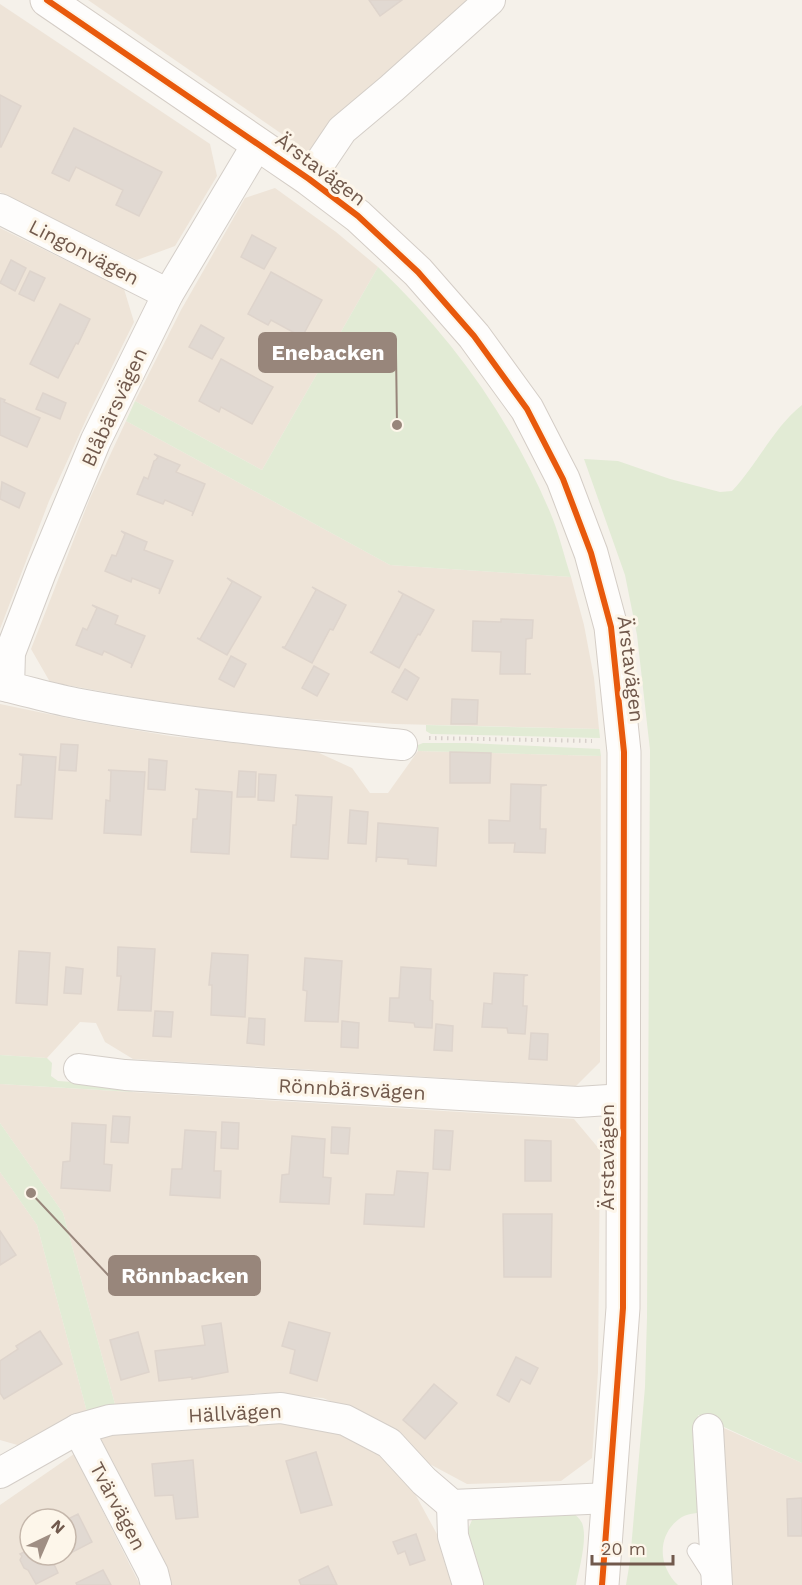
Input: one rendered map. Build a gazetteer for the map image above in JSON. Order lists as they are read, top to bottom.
{
  "streets": {
    "street": [
      "Ärstavägen",
      "Lingonvägen",
      "Blåbärsvägen",
      "Rönnbärsvägen",
      "Hällvägen",
      "Tvärvägen"
    ]
  },
  "crossings": [
    ["Ärstavägen", "Blåbärsvägen"],
    ["Ärstavägen", "Rönnbärsvägen"],
    ["Lingonvägen", "Blåbärsvägen"],
    ["Hällvägen", "Tvärvägen"]
  ],
  "places": ["Enebacken", "Rönnbacken"],
  "scale_bar": "20 m",
  "north": "top right"
}
